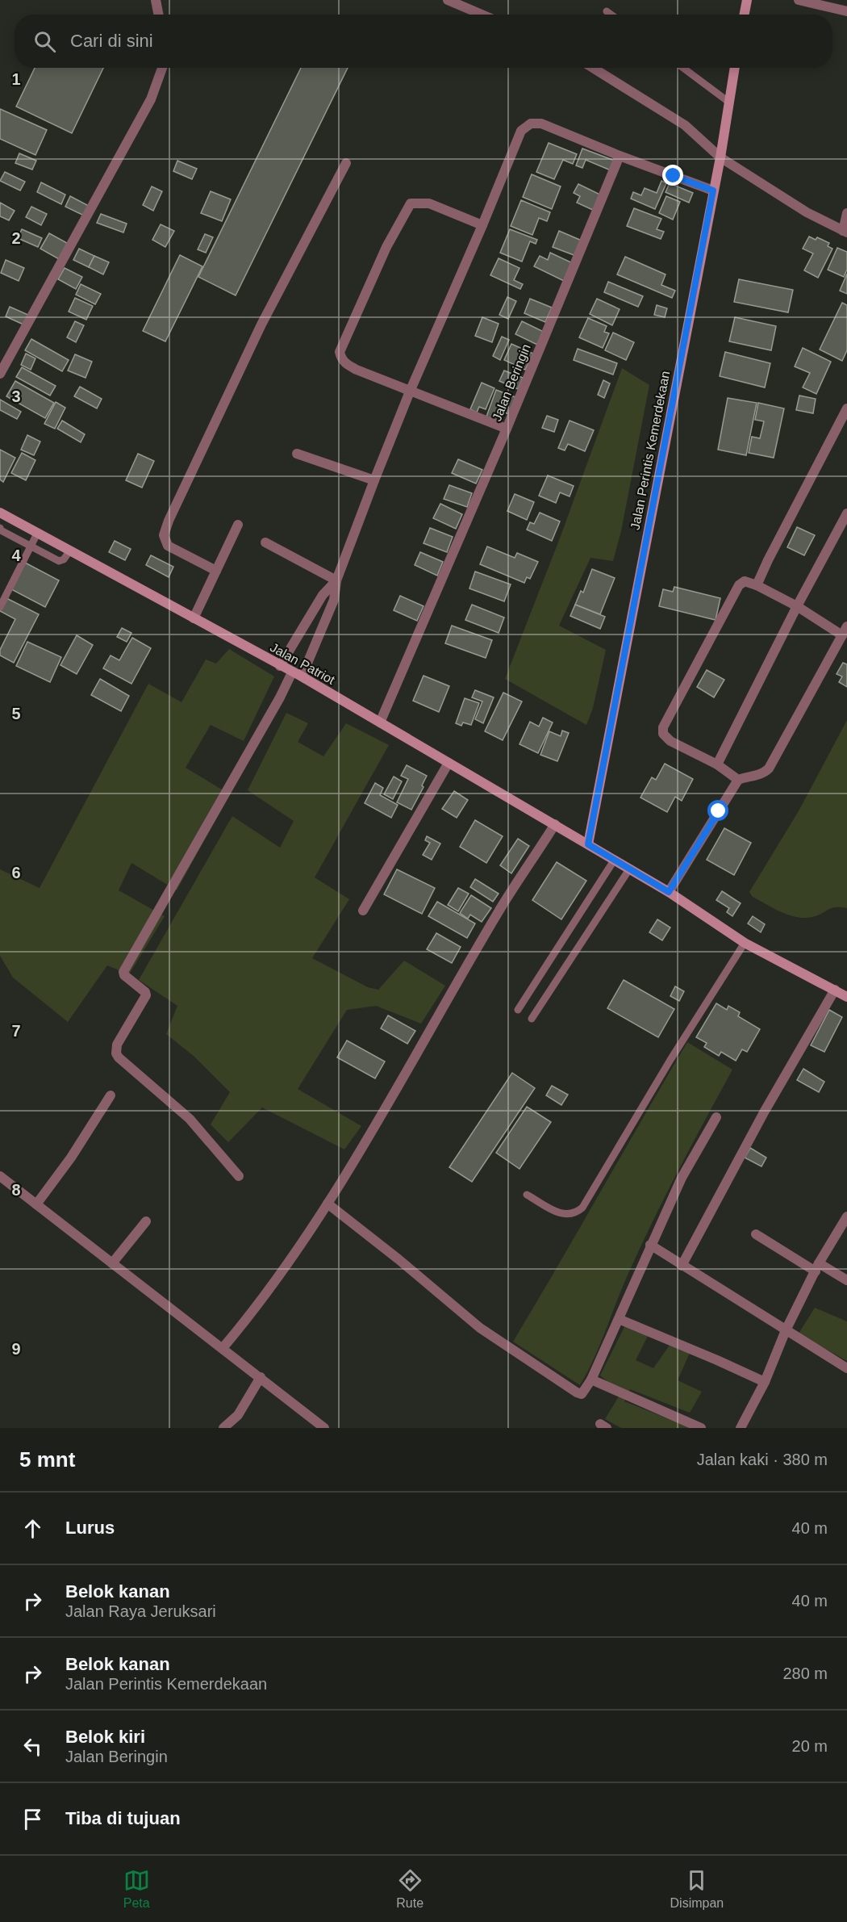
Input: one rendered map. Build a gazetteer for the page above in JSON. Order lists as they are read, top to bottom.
{
  "streets": {
    "street": ["Jalan Beringin", "Jalan Perintis Kemerdekaan", "Jalan Patriot"]
  },
  "crossings": [
    ["Jalan Beringin", "Jalan Patriot"],
    ["Jalan Perintis Kemerdekaan", "Jalan Patriot"]
  ],
  "page": {
    "search": "Cari di sini",
    "heading": ["5 mnt", "Jalan kaki · 380 m"],
    "list": [
      ["Lurus", "40 m"],
      ["Belok kanan", "Jalan Raya Jeruksari", "40 m"],
      ["Belok kanan", "Jalan Perintis Kemerdekaan", "280 m"],
      ["Belok kiri", "Jalan Beringin", "20 m"],
      "Tiba di tujuan"
    ],
    "nav": ["Peta", "Rute", "Disimpan"]
  },
  "grid": {
    "rows": [
      "1",
      "2",
      "3",
      "4",
      "5",
      "6",
      "7",
      "8",
      "9"
    ]
  }
}
